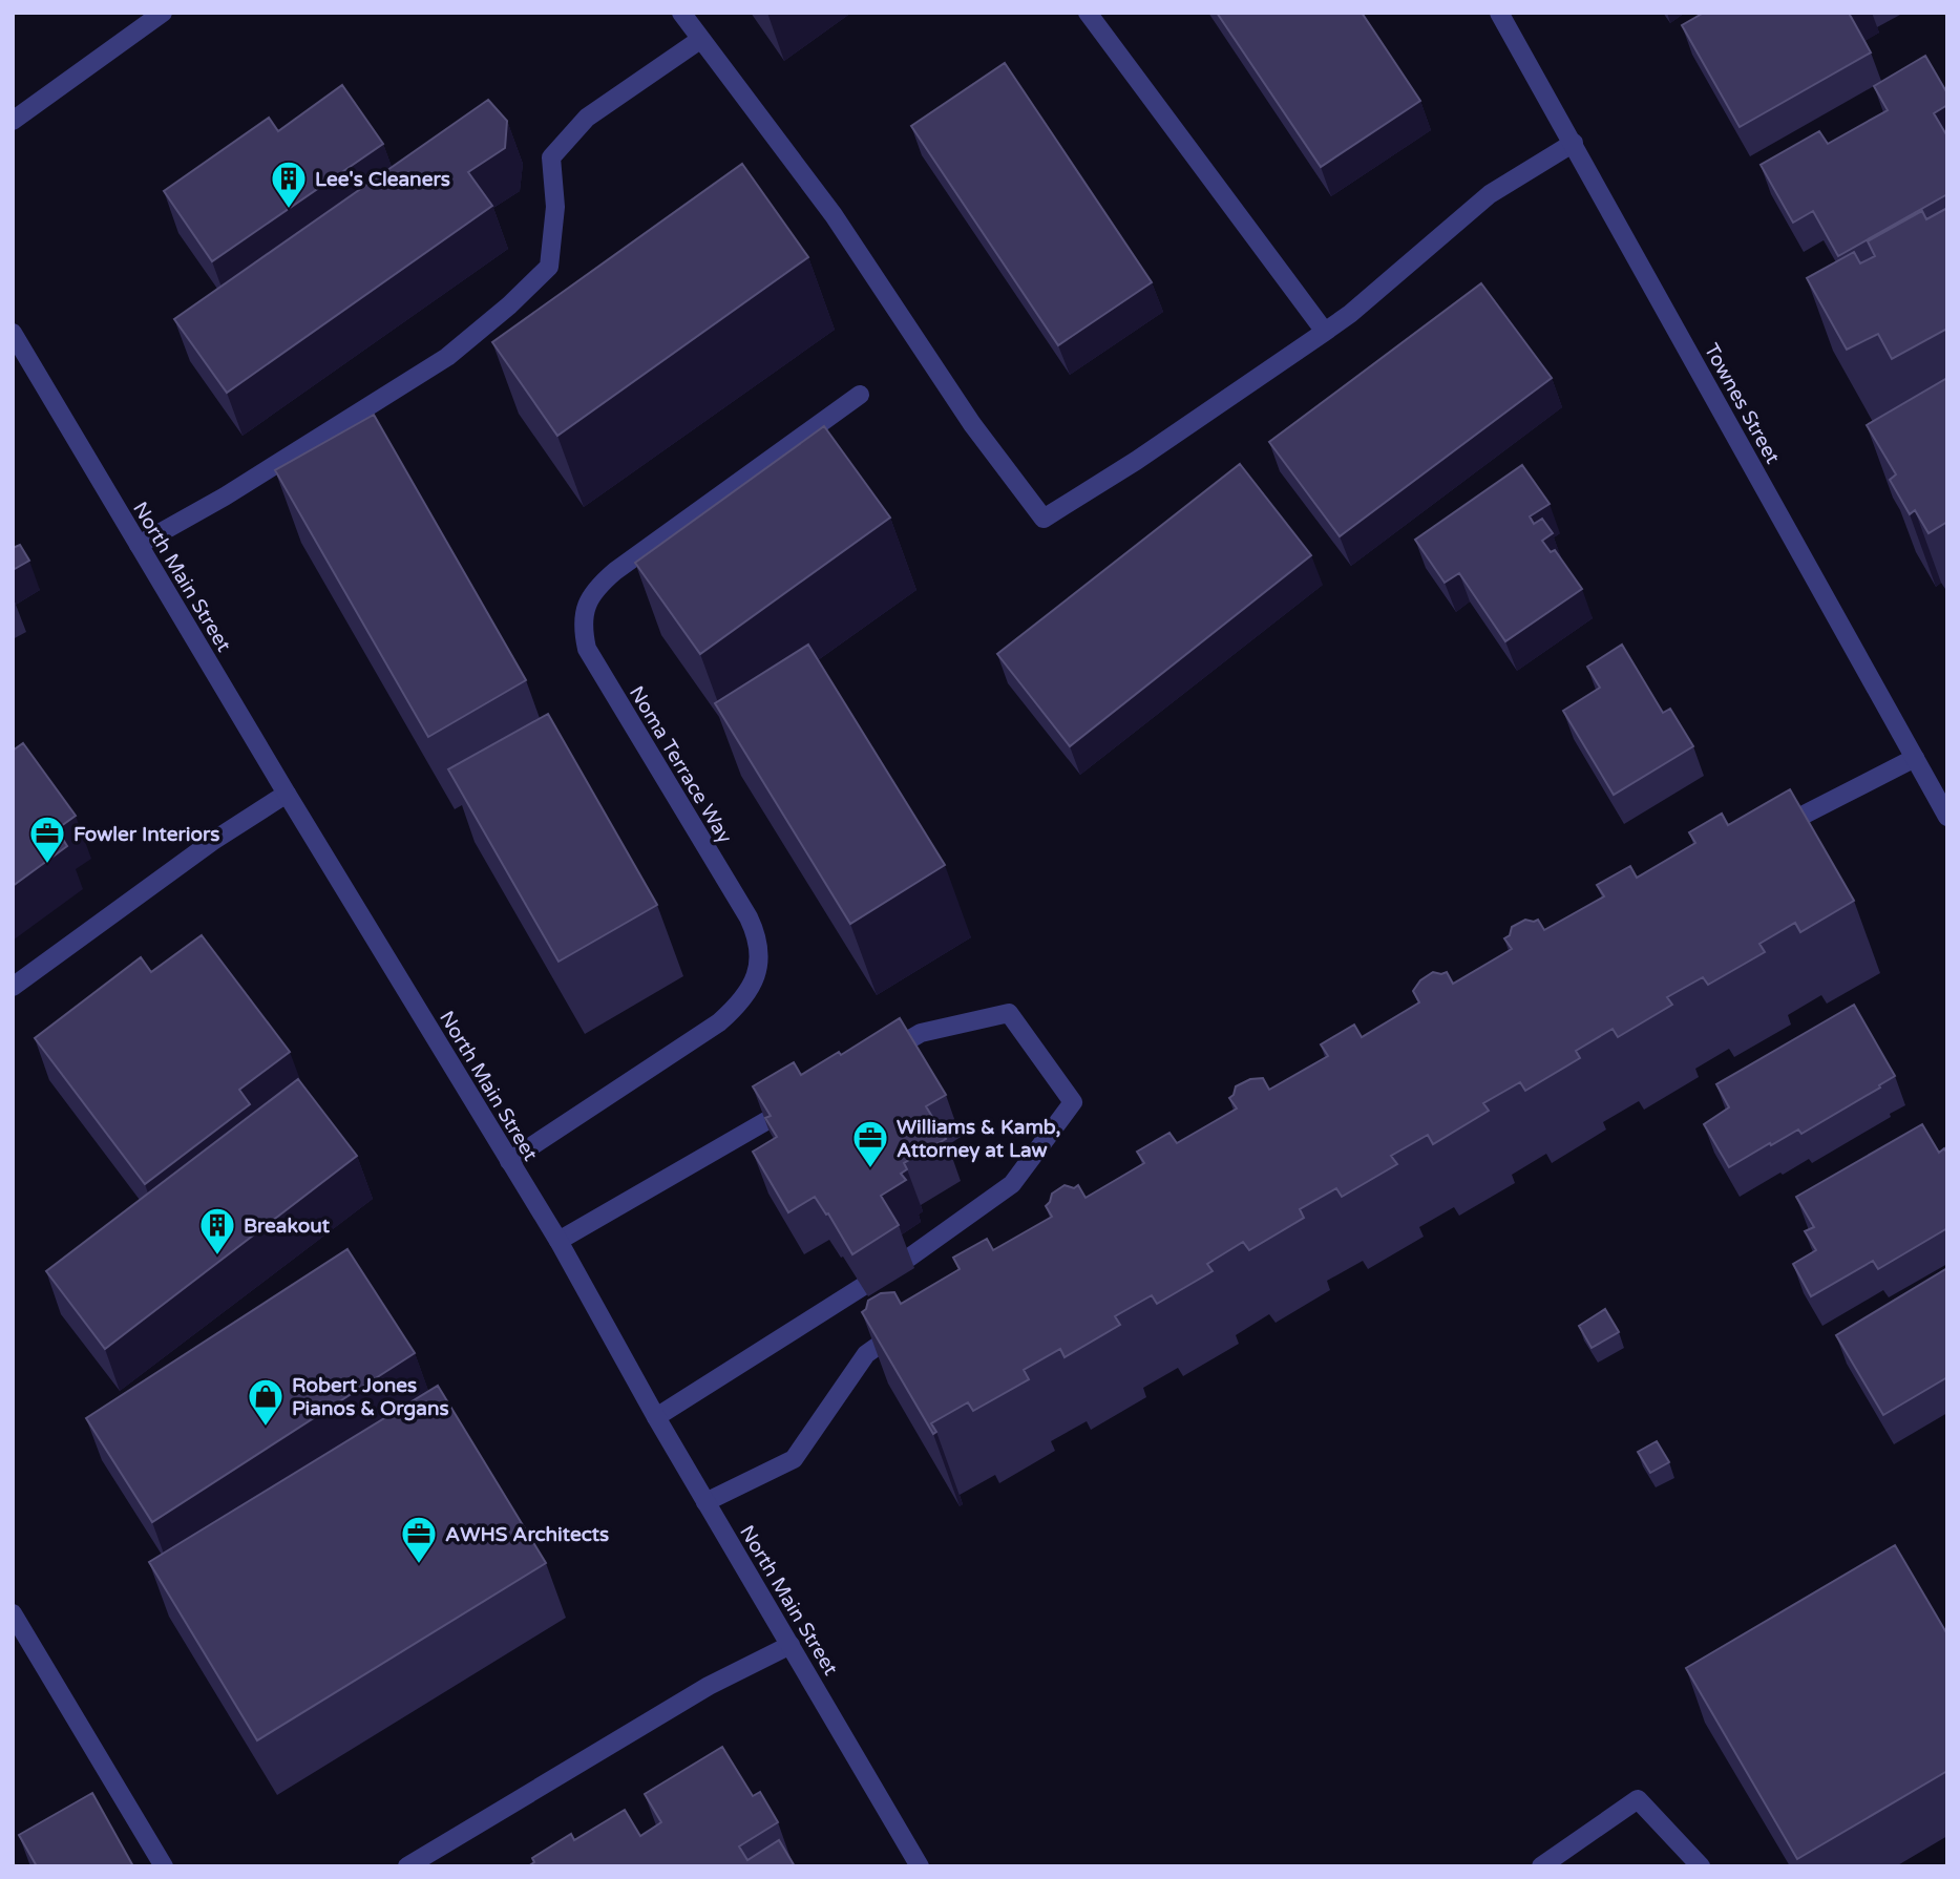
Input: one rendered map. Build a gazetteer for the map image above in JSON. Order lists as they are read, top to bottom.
{
  "streets": {
    "street": ["Townes Street", "North Main Street", "Noma Terrace Way"]
  },
  "crossings": [
    ["North Main Street", "Noma Terrace Way"]
  ],
  "places": {
    "building": ["Lee's Cleaners", "Breakout"],
    "office": ["Fowler Interiors", "Williams & Kamb, Attorney at Law", "AWHS Architects"],
    "shop": ["Robert Jones Pianos & Organs"]
  }
}
